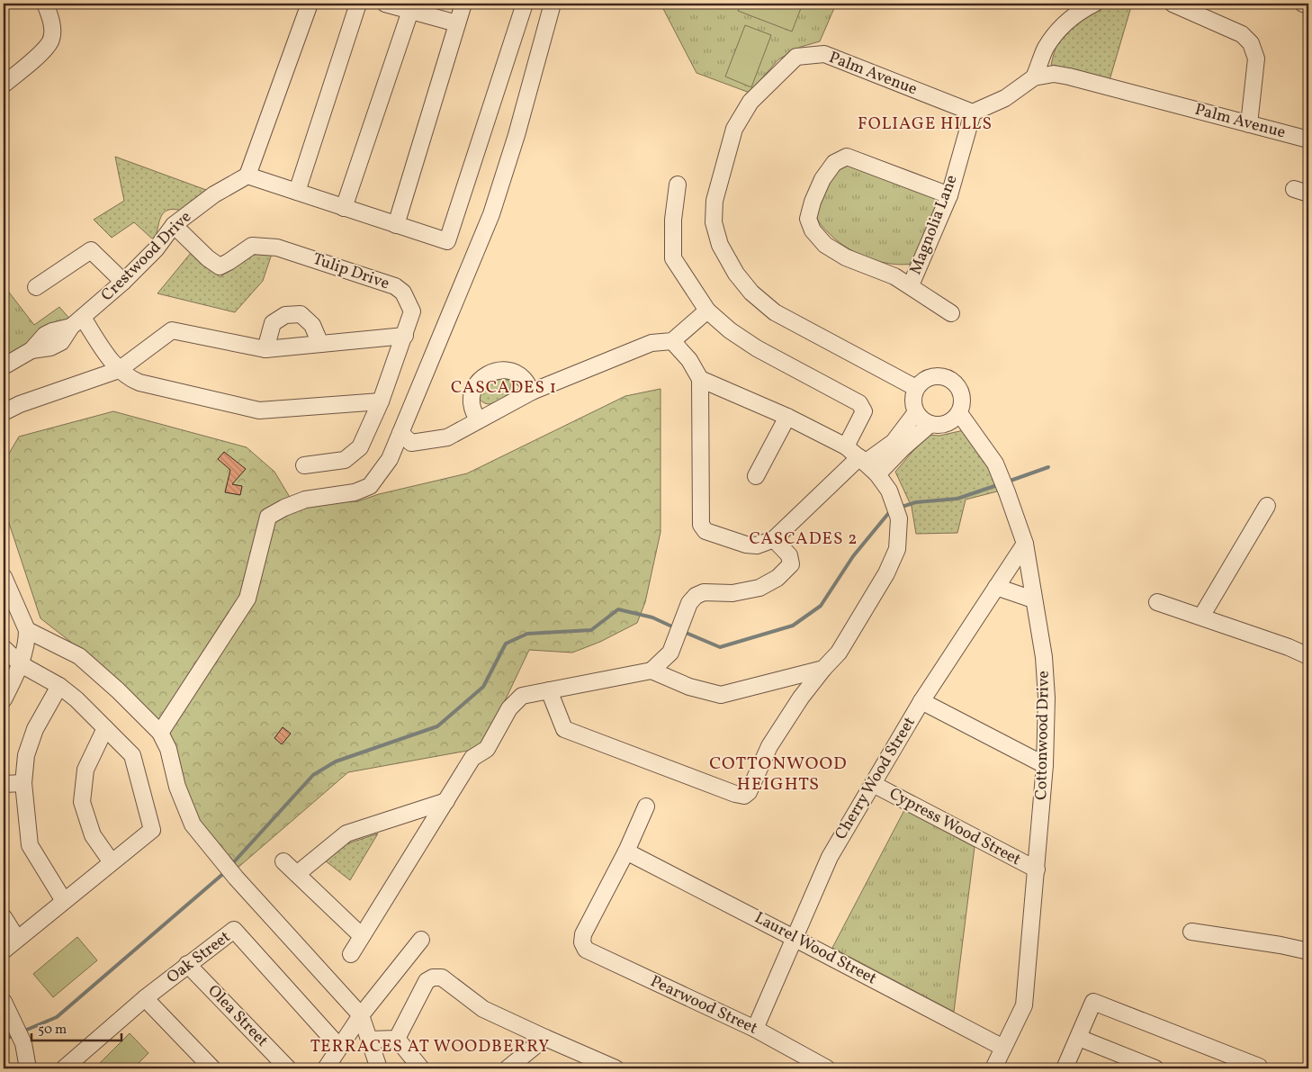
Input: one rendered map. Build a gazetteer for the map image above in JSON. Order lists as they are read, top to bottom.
{
  "streets": {
    "street": [
      "Palm Avenue",
      "Magnolia Lane",
      "Crestwood Drive",
      "Tulip Drive",
      "Cottonwood Drive",
      "Cherry Wood Street",
      "Cypress Wood Street",
      "Laurel Wood Street",
      "Oak Street",
      "Pearwood Street",
      "Olea Street"
    ]
  },
  "crossings": [
    ["Palm Avenue", "Magnolia Lane"],
    ["Palm Avenue", "Cottonwood Drive"],
    ["Crestwood Drive", "Tulip Drive"],
    ["Cottonwood Drive", "Cherry Wood Street"],
    ["Cottonwood Drive", "Cypress Wood Street"],
    ["Cottonwood Drive", "Laurel Wood Street"],
    ["Cherry Wood Street", "Cypress Wood Street"],
    ["Cherry Wood Street", "Laurel Wood Street"],
    ["Cherry Wood Street", "Pearwood Street"],
    ["Laurel Wood Street", "Pearwood Street"],
    ["Oak Street", "Olea Street"]
  ],
  "districts": [
    "FOLIAGE HILLS",
    "CASCADES 1",
    "CASCADES 2",
    "COTTONWOOD HEIGHTS",
    "TERRACES AT WOODBERRY"
  ],
  "scale_bar": "50 m"
}
